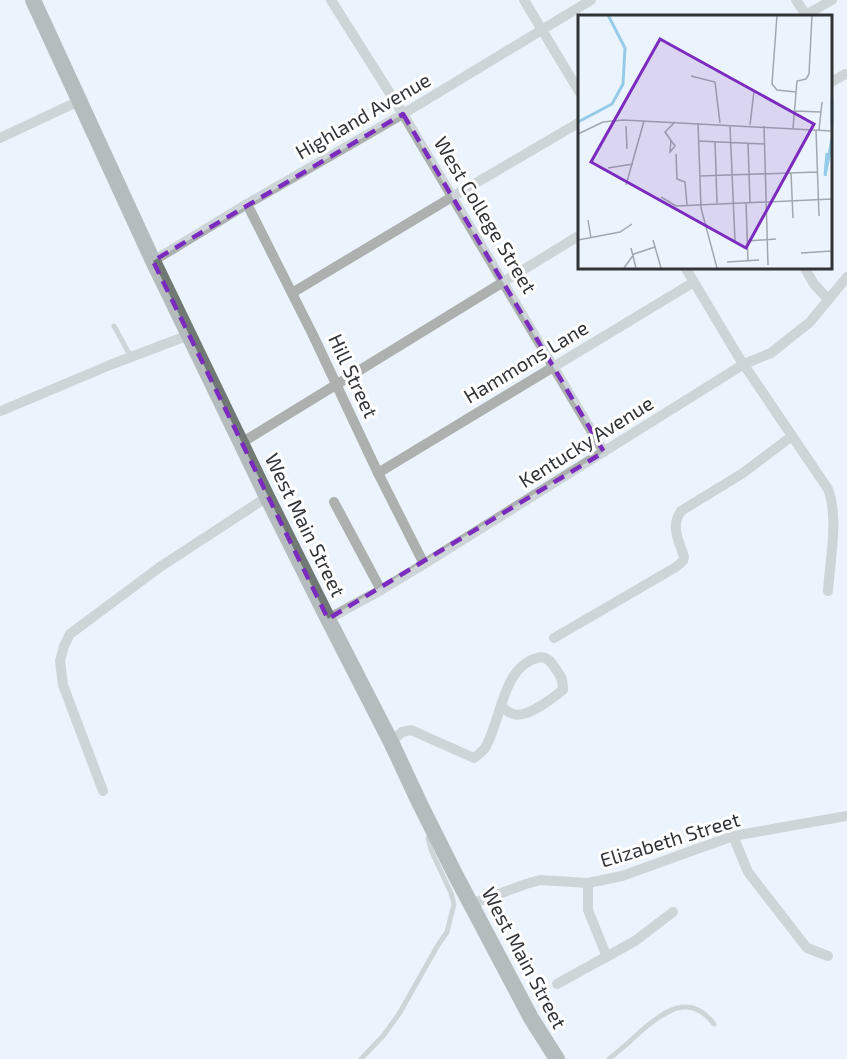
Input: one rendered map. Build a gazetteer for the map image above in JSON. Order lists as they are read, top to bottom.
{
  "streets": {
    "main road": ["West Main Street"],
    "street": [
      "Highland Avenue",
      "West College Street",
      "Hammons Lane",
      "Hill Street",
      "Kentucky Avenue",
      "Elizabeth Street"
    ]
  },
  "crossings": [
    ["Highland Avenue", "West College Street"],
    ["Highland Avenue", "Hill Street"],
    ["Highland Avenue", "West Main Street"],
    ["West College Street", "Hammons Lane"],
    ["West College Street", "Kentucky Avenue"],
    ["Hammons Lane", "Hill Street"],
    ["Hill Street", "Kentucky Avenue"],
    ["Kentucky Avenue", "West Main Street"],
    ["West Main Street", "Elizabeth Street"]
  ]
}
